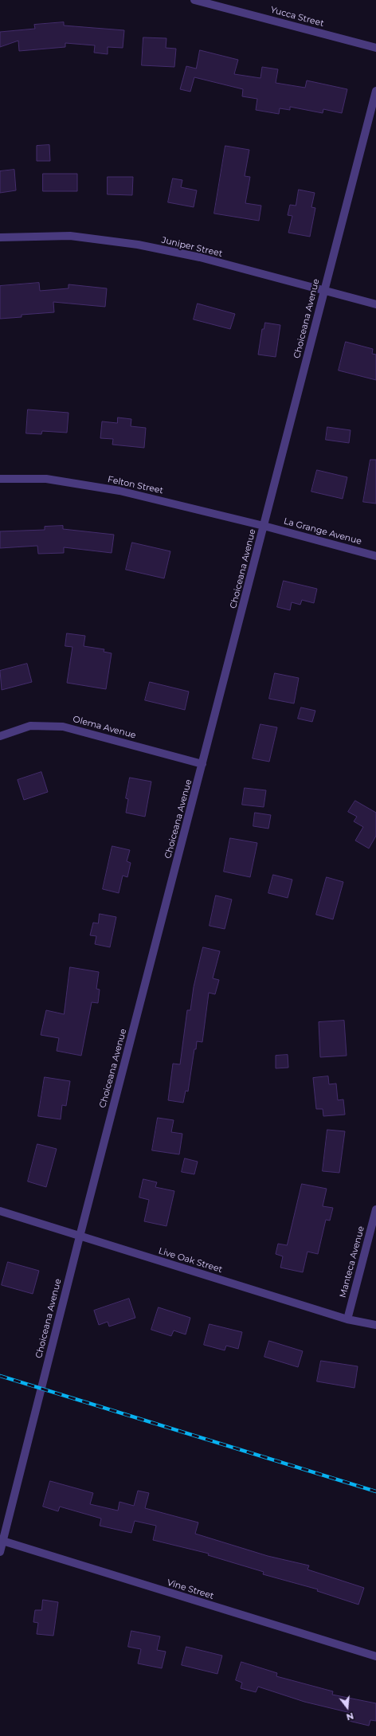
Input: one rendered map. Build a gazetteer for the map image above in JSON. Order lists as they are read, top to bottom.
{
  "streets": {
    "street": [
      "Yucca Street",
      "Juniper Street",
      "Choiceana Avenue",
      "Felton Street",
      "La Grange Avenue",
      "Olema Avenue",
      "Live Oak Street",
      "Manteca Avenue",
      "Vine Street"
    ]
  },
  "crossings": [
    ["Juniper Street", "Choiceana Avenue"],
    ["Choiceana Avenue", "Felton Street"],
    ["Choiceana Avenue", "La Grange Avenue"],
    ["Choiceana Avenue", "Olema Avenue"],
    ["Choiceana Avenue", "Live Oak Street"],
    ["Choiceana Avenue", "Vine Street"],
    ["Felton Street", "La Grange Avenue"],
    ["Live Oak Street", "Manteca Avenue"]
  ],
  "north": "bottom"
}
